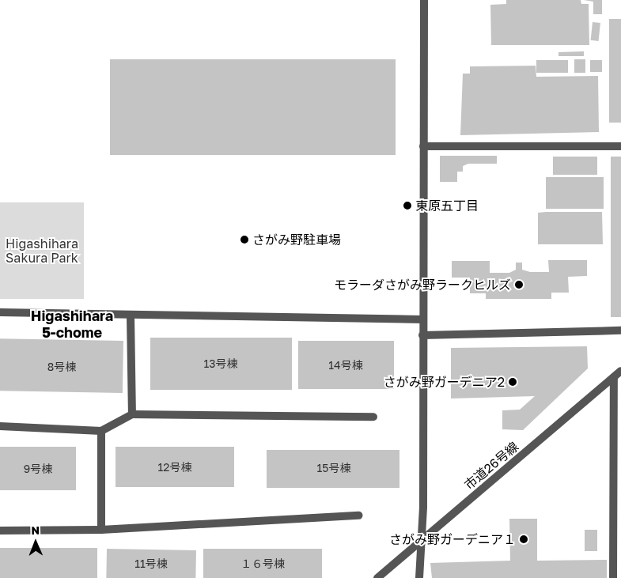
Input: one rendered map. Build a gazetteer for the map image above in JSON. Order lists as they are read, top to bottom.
{
  "streets": {
    "street": ["市道26号線"]
  },
  "districts": ["Higashihara 5-chome"],
  "parks": ["Higashihara Sakura Park"],
  "places": [
    "東原五丁目",
    "さがみ野駐車場",
    "モラーダさがみ野ラークヒルズ",
    "さがみ野ガーデニア2",
    "さがみ野ガーデニア１"
  ],
  "house_numbers": [
    "13号棟",
    "14号棟",
    "8号棟",
    "12号棟",
    "15号棟",
    "9号棟",
    "11号棟",
    "１６号棟"
  ],
  "north": "top"
}
